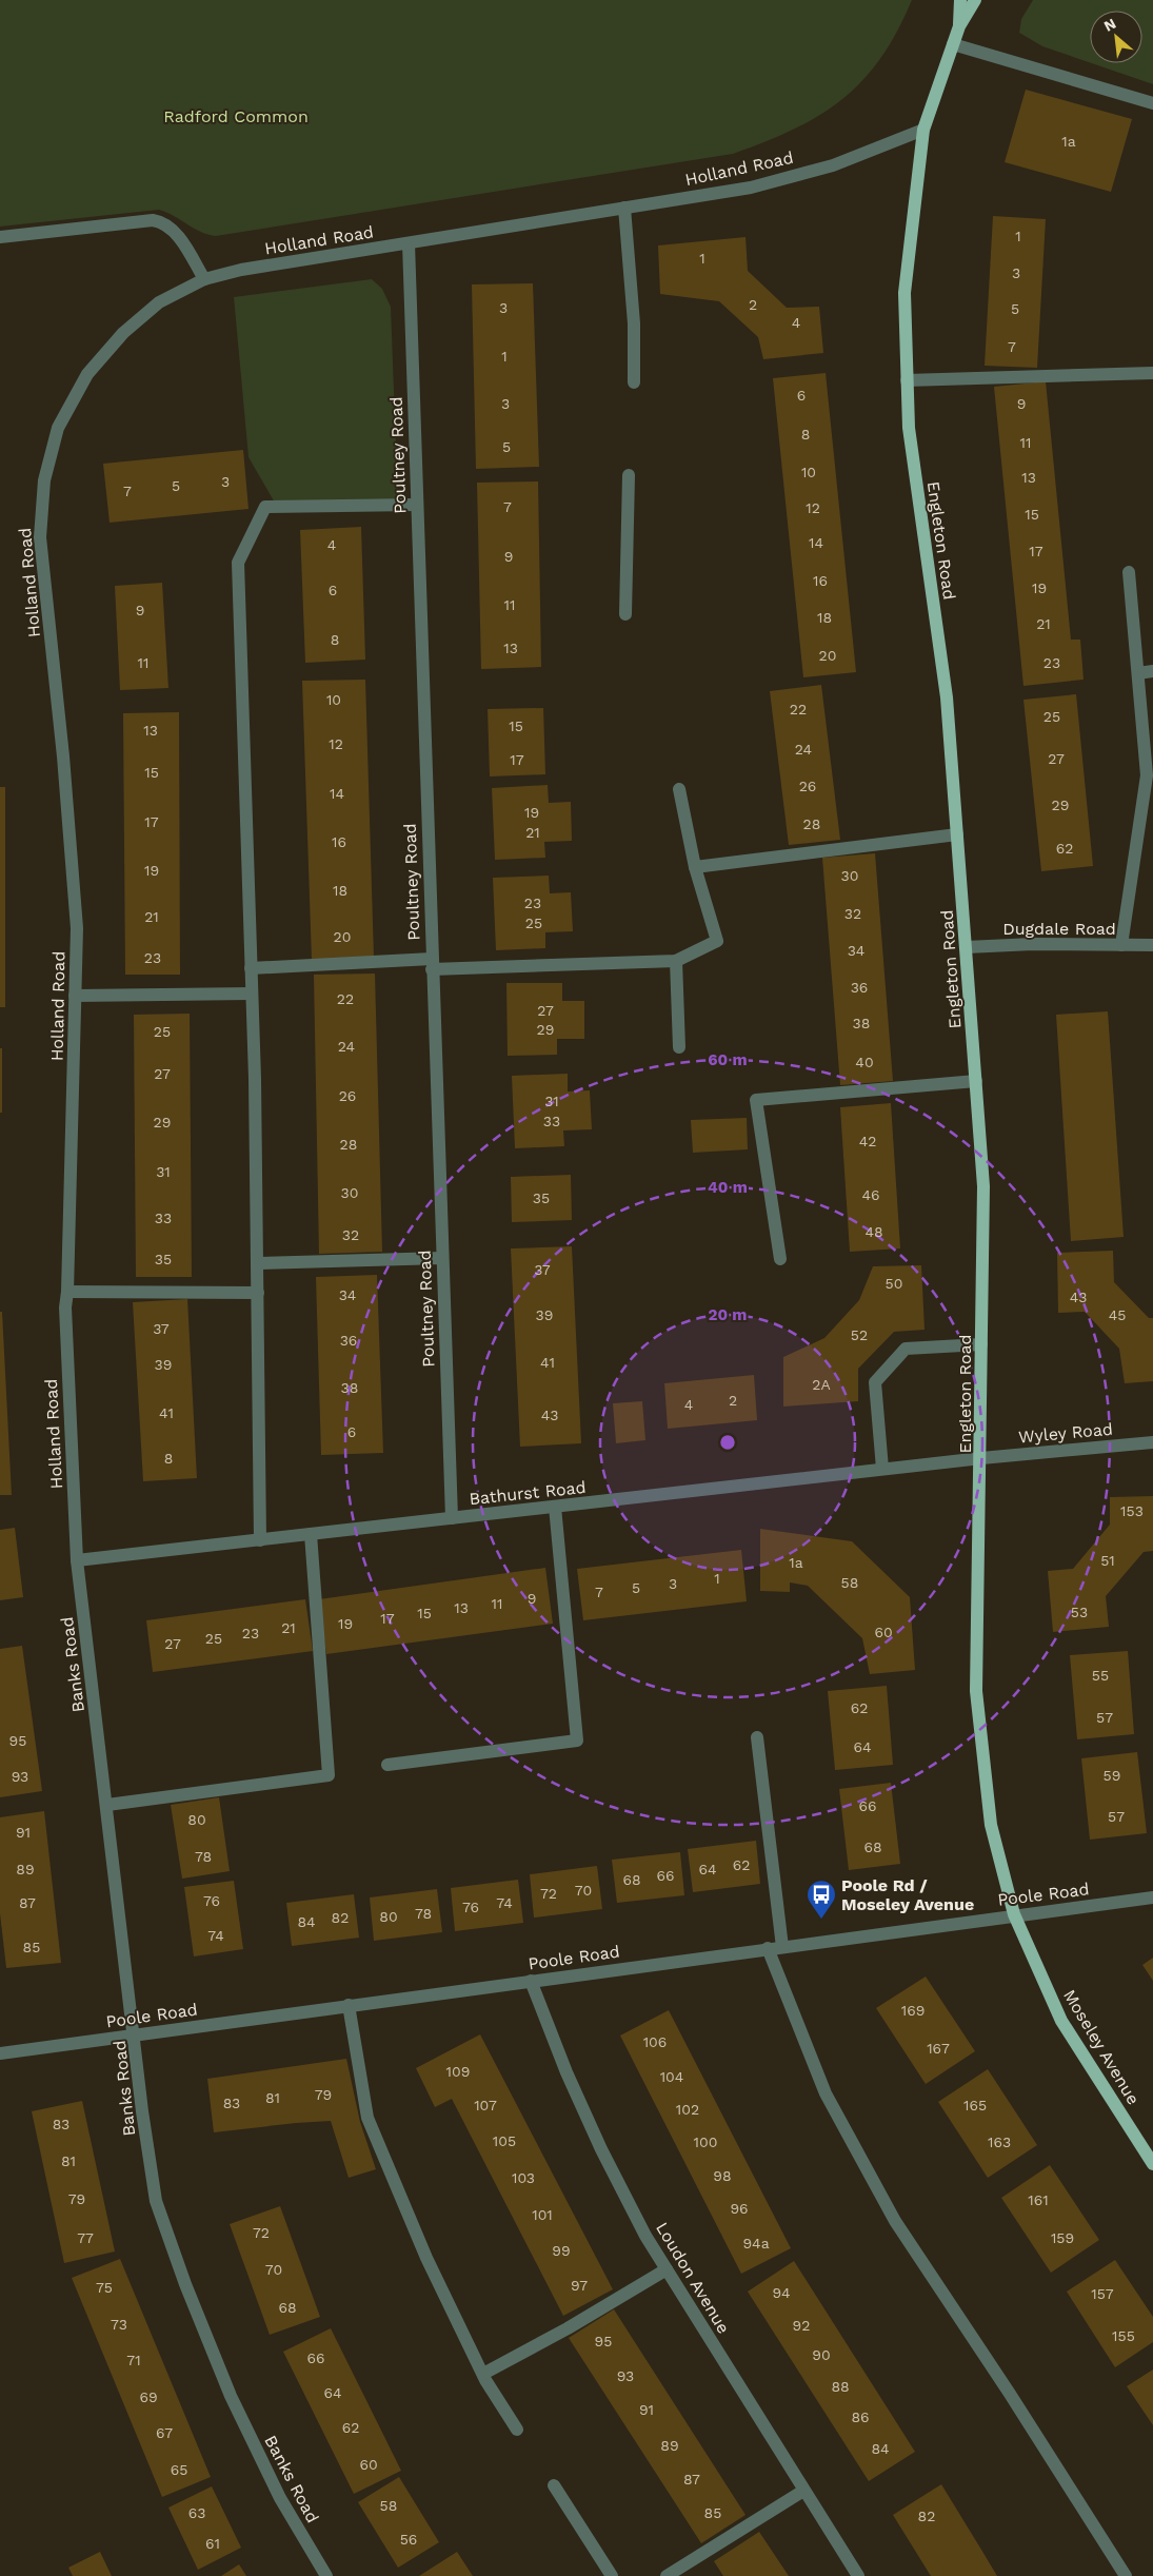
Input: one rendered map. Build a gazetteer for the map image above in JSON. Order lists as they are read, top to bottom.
{
  "streets": {
    "main road": ["Engleton Road", "Moseley Avenue"],
    "street": [
      "Holland Road",
      "Poultney Road",
      "Dugdale Road",
      "Wyley Road",
      "Bathurst Road",
      "Banks Road",
      "Poole Road",
      "Loudon Avenue"
    ]
  },
  "crossings": [
    ["Holland Road", "Poultney Road"],
    ["Holland Road", "Engleton Road"],
    ["Holland Road", "Bathurst Road"],
    ["Holland Road", "Banks Road"],
    ["Poultney Road", "Bathurst Road"],
    ["Engleton Road", "Dugdale Road"],
    ["Engleton Road", "Wyley Road"],
    ["Engleton Road", "Bathurst Road"],
    ["Engleton Road", "Poole Road"],
    ["Engleton Road", "Moseley Avenue"],
    ["Wyley Road", "Bathurst Road"],
    ["Bathurst Road", "Banks Road"],
    ["Banks Road", "Poole Road"],
    ["Poole Road", "Moseley Avenue"],
    ["Poole Road", "Loudon Avenue"]
  ],
  "parks": ["Radford Common"],
  "places": {
    "bus stop": ["Poole Rd / Moseley Avenue"]
  },
  "house_numbers": [
    "1a",
    "1",
    "1",
    "3",
    "2",
    "3",
    "5",
    "4",
    "7",
    "1",
    "6",
    "3",
    "9",
    "8",
    "11",
    "5",
    "10",
    "13",
    "3",
    "5",
    "7",
    "7",
    "12",
    "15",
    "14",
    "4",
    "17",
    "9",
    "16",
    "19",
    "6",
    "11",
    "9",
    "18",
    "21",
    "8",
    "13",
    "20",
    "11",
    "23",
    "10",
    "22",
    "25",
    "15",
    "13",
    "12",
    "24",
    "27",
    "17",
    "15",
    "26",
    "14",
    "29",
    "19",
    "17",
    "28",
    "21",
    "16",
    "62",
    "19",
    "30",
    "18",
    "23",
    "32",
    "21",
    "25",
    "20",
    "34",
    "23",
    "36",
    "22",
    "27",
    "38",
    "29",
    "25",
    "24",
    "40",
    "27",
    "26",
    "31",
    "33",
    "29",
    "42",
    "28",
    "31",
    "30",
    "46",
    "35",
    "33",
    "48",
    "32",
    "35",
    "37",
    "50",
    "34",
    "43",
    "39",
    "45",
    "37",
    "52",
    "36",
    "41",
    "39",
    "2A",
    "38",
    "2",
    "4",
    "41",
    "43",
    "6",
    "8",
    "153",
    "51",
    "1a",
    "1",
    "58",
    "3",
    "5",
    "7",
    "9",
    "11",
    "13",
    "53",
    "15",
    "17",
    "19",
    "21",
    "60",
    "23",
    "25",
    "27",
    "55",
    "62",
    "57",
    "95",
    "64",
    "59",
    "93",
    "66",
    "57",
    "80",
    "91",
    "68",
    "78",
    "62",
    "89",
    "64",
    "66",
    "68",
    "70",
    "72",
    "76",
    "87",
    "74",
    "76",
    "78",
    "80",
    "82",
    "84",
    "74",
    "85",
    "169",
    "106",
    "167",
    "109",
    "104",
    "79",
    "81",
    "83",
    "107",
    "165",
    "102",
    "83",
    "105",
    "100",
    "163",
    "81",
    "98",
    "103",
    "79",
    "161",
    "96",
    "101",
    "72",
    "77",
    "159",
    "94a",
    "99",
    "70",
    "97",
    "75",
    "94",
    "157",
    "68",
    "73",
    "92",
    "155",
    "95",
    "90",
    "66",
    "71",
    "93",
    "88",
    "64",
    "69",
    "91",
    "86",
    "62",
    "67",
    "89",
    "84",
    "60",
    "65",
    "87",
    "58",
    "63",
    "85",
    "82",
    "56",
    "61"
  ],
  "north": "top left",
  "rings": ["60 m", "40 m", "20 m"]
}
